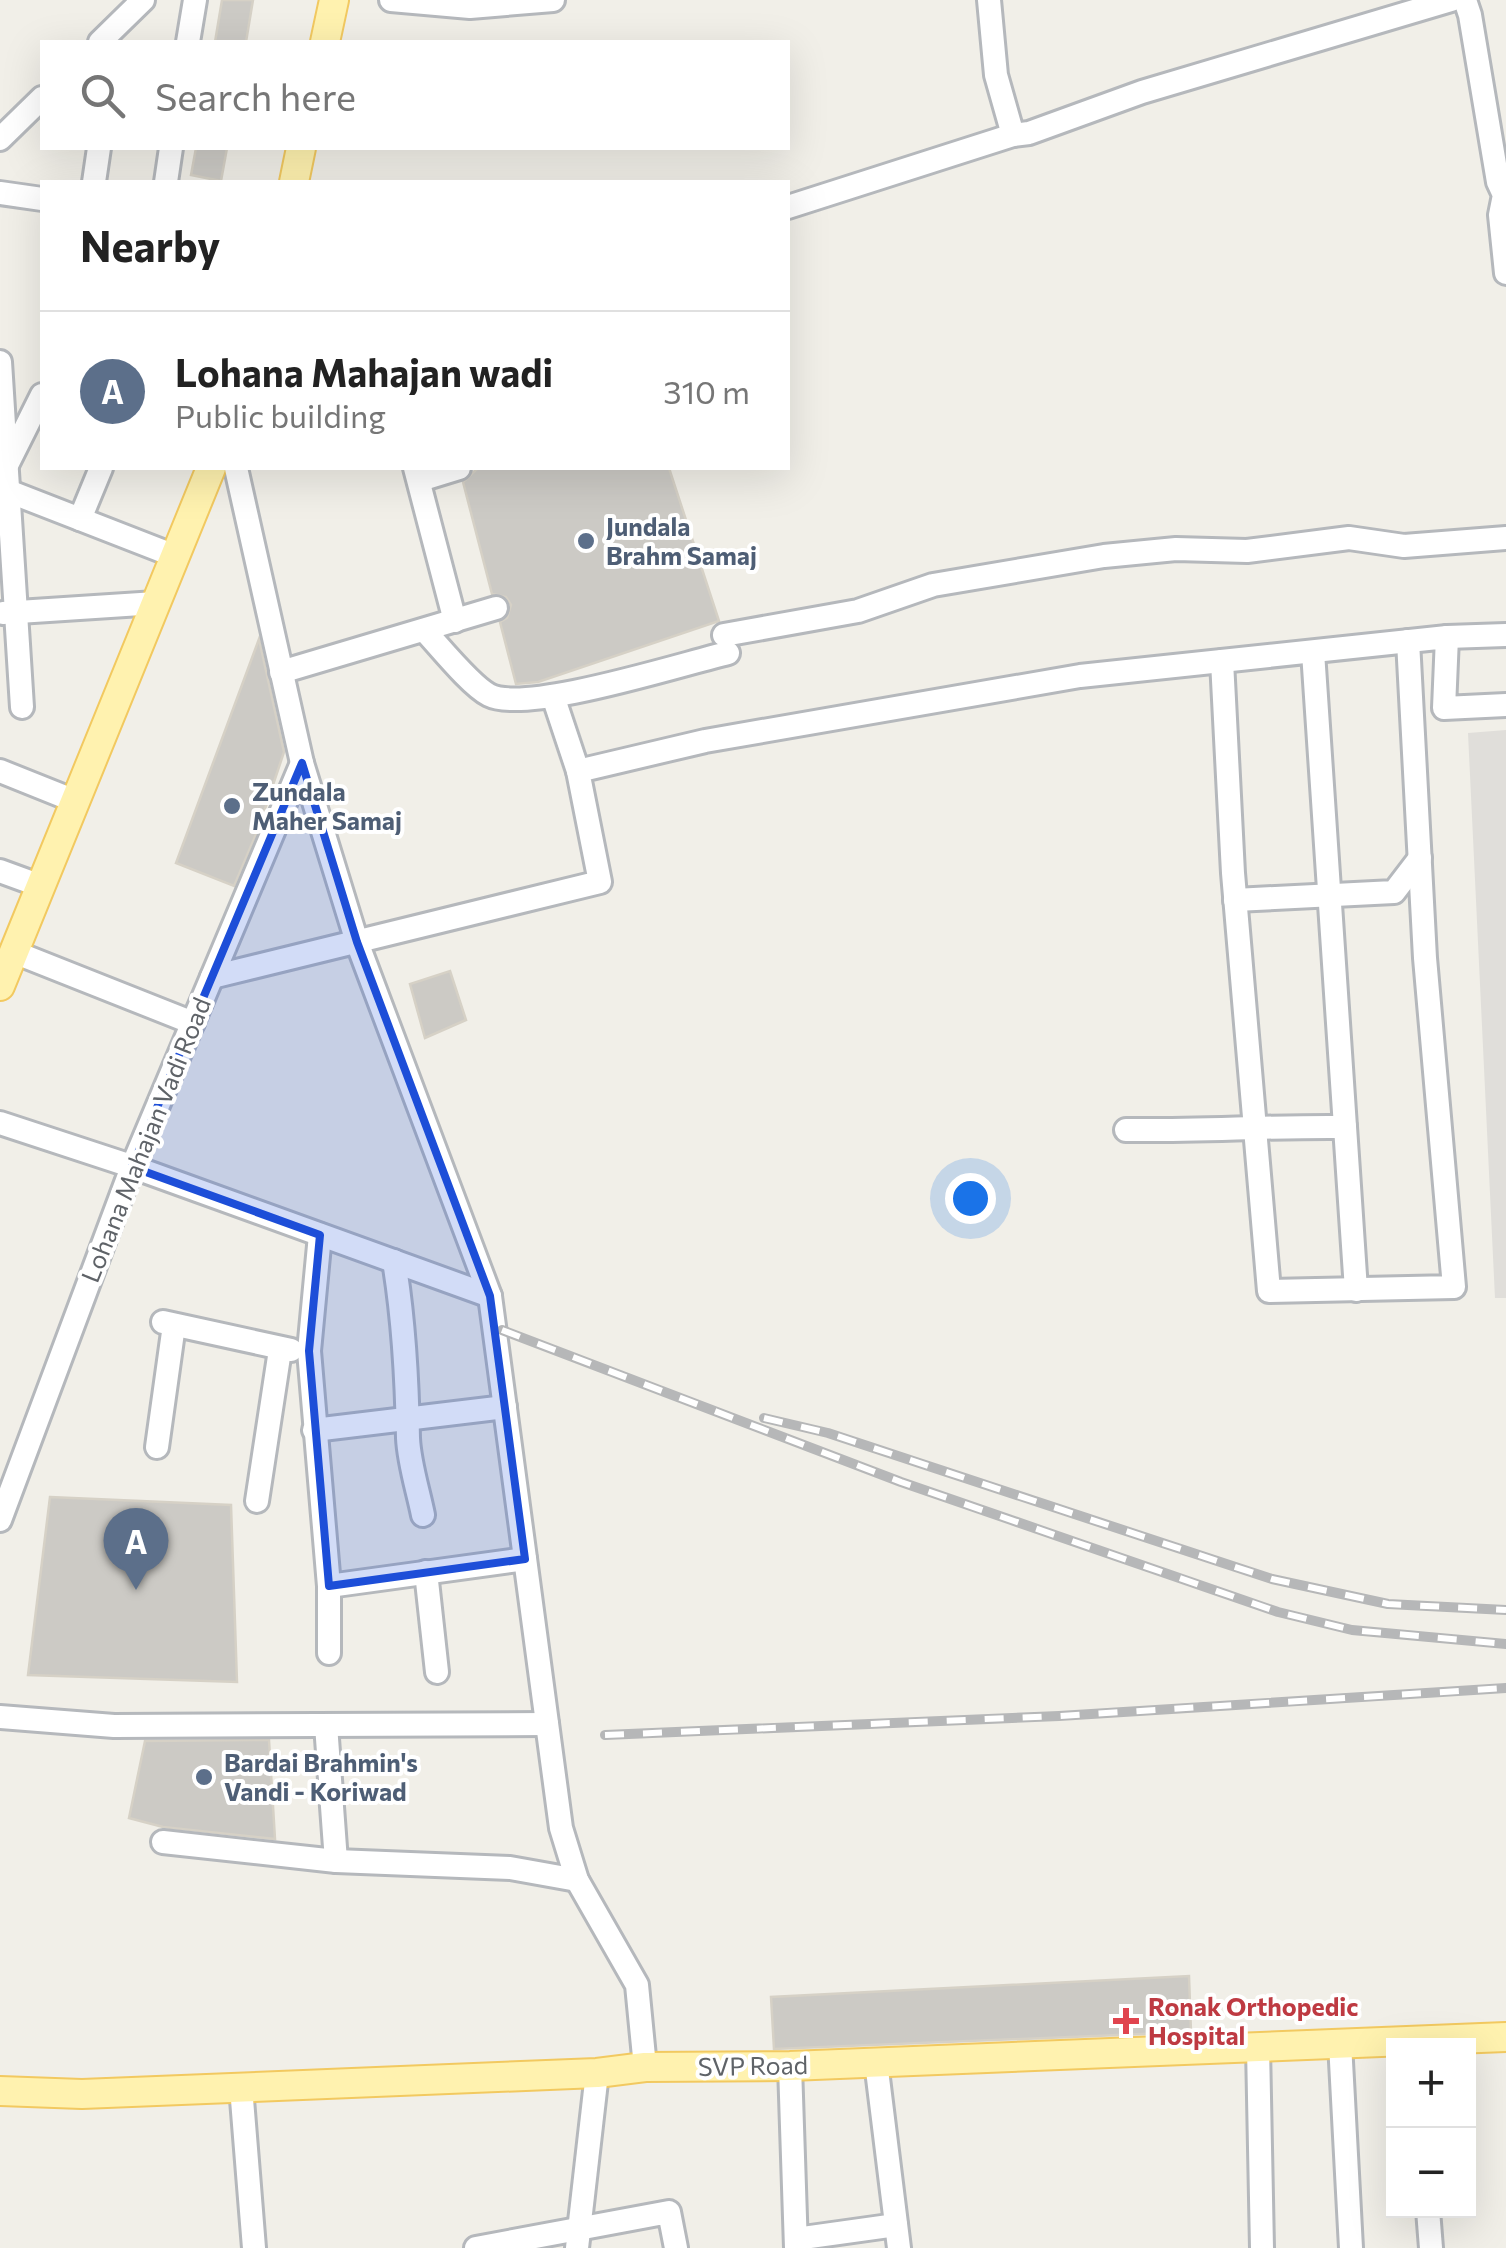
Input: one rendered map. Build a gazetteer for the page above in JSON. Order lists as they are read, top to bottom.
{
  "streets": {
    "main road": ["SVP Road"],
    "street": ["Lohana Mahajan Vadi Road"]
  },
  "places": {
    "other": ["Jundala Brahm Samaj", "Zundala Maher Samaj", "Bardai Brahmin's Vandi - Koriwad"],
    "health": ["Ronak Orthopedic Hospital"]
  },
  "page": {
    "search": "Search here",
    "heading": "Nearby",
    "list": [
      {
        "mark": "A",
        "name": "Lohana Mahajan wadi",
        "note": "Public building",
        "value": "310 m"
      }
    ],
    "pins": "A",
    "map_buttons": ["+", "−"]
  }
}
